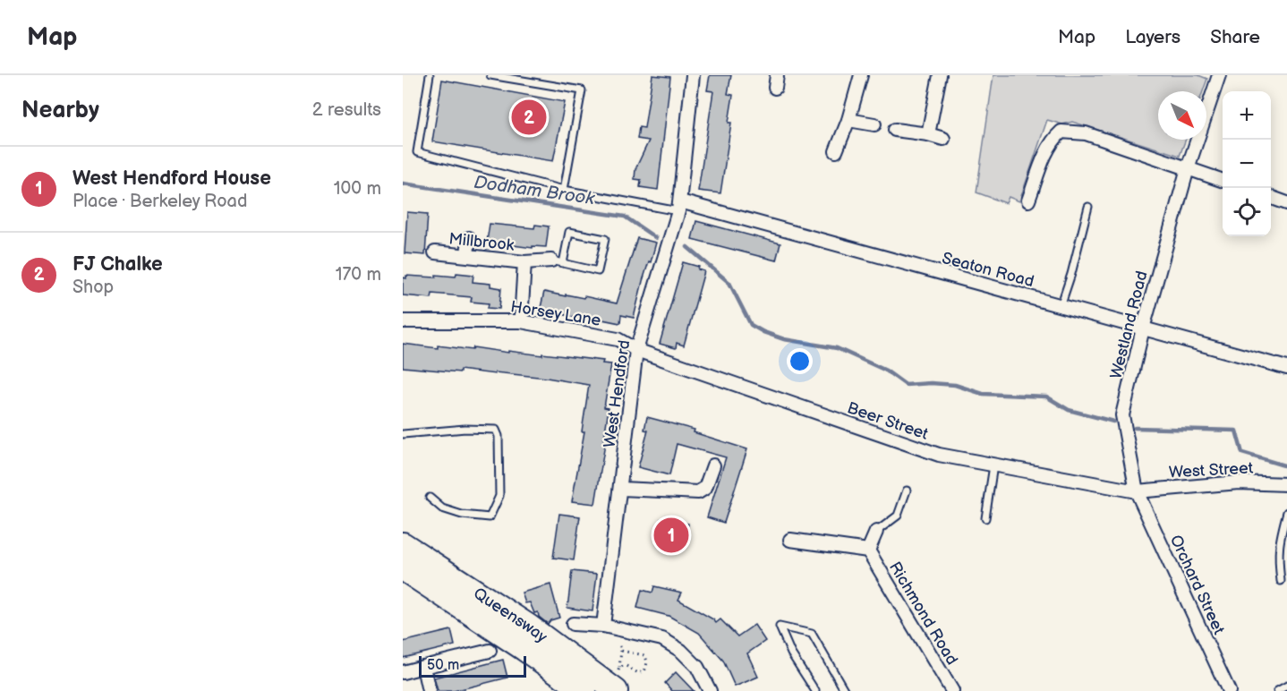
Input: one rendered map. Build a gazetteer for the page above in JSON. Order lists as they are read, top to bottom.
{
  "streets": {
    "highway": ["Queensway"],
    "street": [
      "Millbrook",
      "Seaton Road",
      "Horsey Lane",
      "Westland Road",
      "West Hendford",
      "Beer Street",
      "West Street",
      "Orchard Street",
      "Richmond Road"
    ]
  },
  "crossings": [
    ["Millbrook", "Horsey Lane"],
    ["Seaton Road", "Westland Road"],
    ["Seaton Road", "West Hendford"],
    ["Horsey Lane", "West Hendford"],
    ["Horsey Lane", "Beer Street"],
    ["Westland Road", "Beer Street"],
    ["Westland Road", "West Street"],
    ["Westland Road", "Orchard Street"],
    ["West Hendford", "Beer Street"],
    ["Beer Street", "West Street"],
    ["Beer Street", "Orchard Street"],
    ["West Street", "Orchard Street"]
  ],
  "water": ["Dodham Brook"],
  "scale_bar": "50 m",
  "north": "bottom right",
  "page": {
    "header": "Map",
    "nav": ["Map", "Layers", "Share"],
    "heading": ["Nearby", "2 results"],
    "map_buttons": ["+", "−"],
    "pins": ["2", "1"],
    "list": [
      {
        "mark": "1",
        "name": "West Hendford House",
        "note": "Place · Berkeley Road",
        "value": "100 m"
      },
      {
        "mark": "2",
        "name": "FJ Chalke",
        "note": "Shop",
        "value": "170 m"
      }
    ],
    "scale": "50 m"
  }
}
